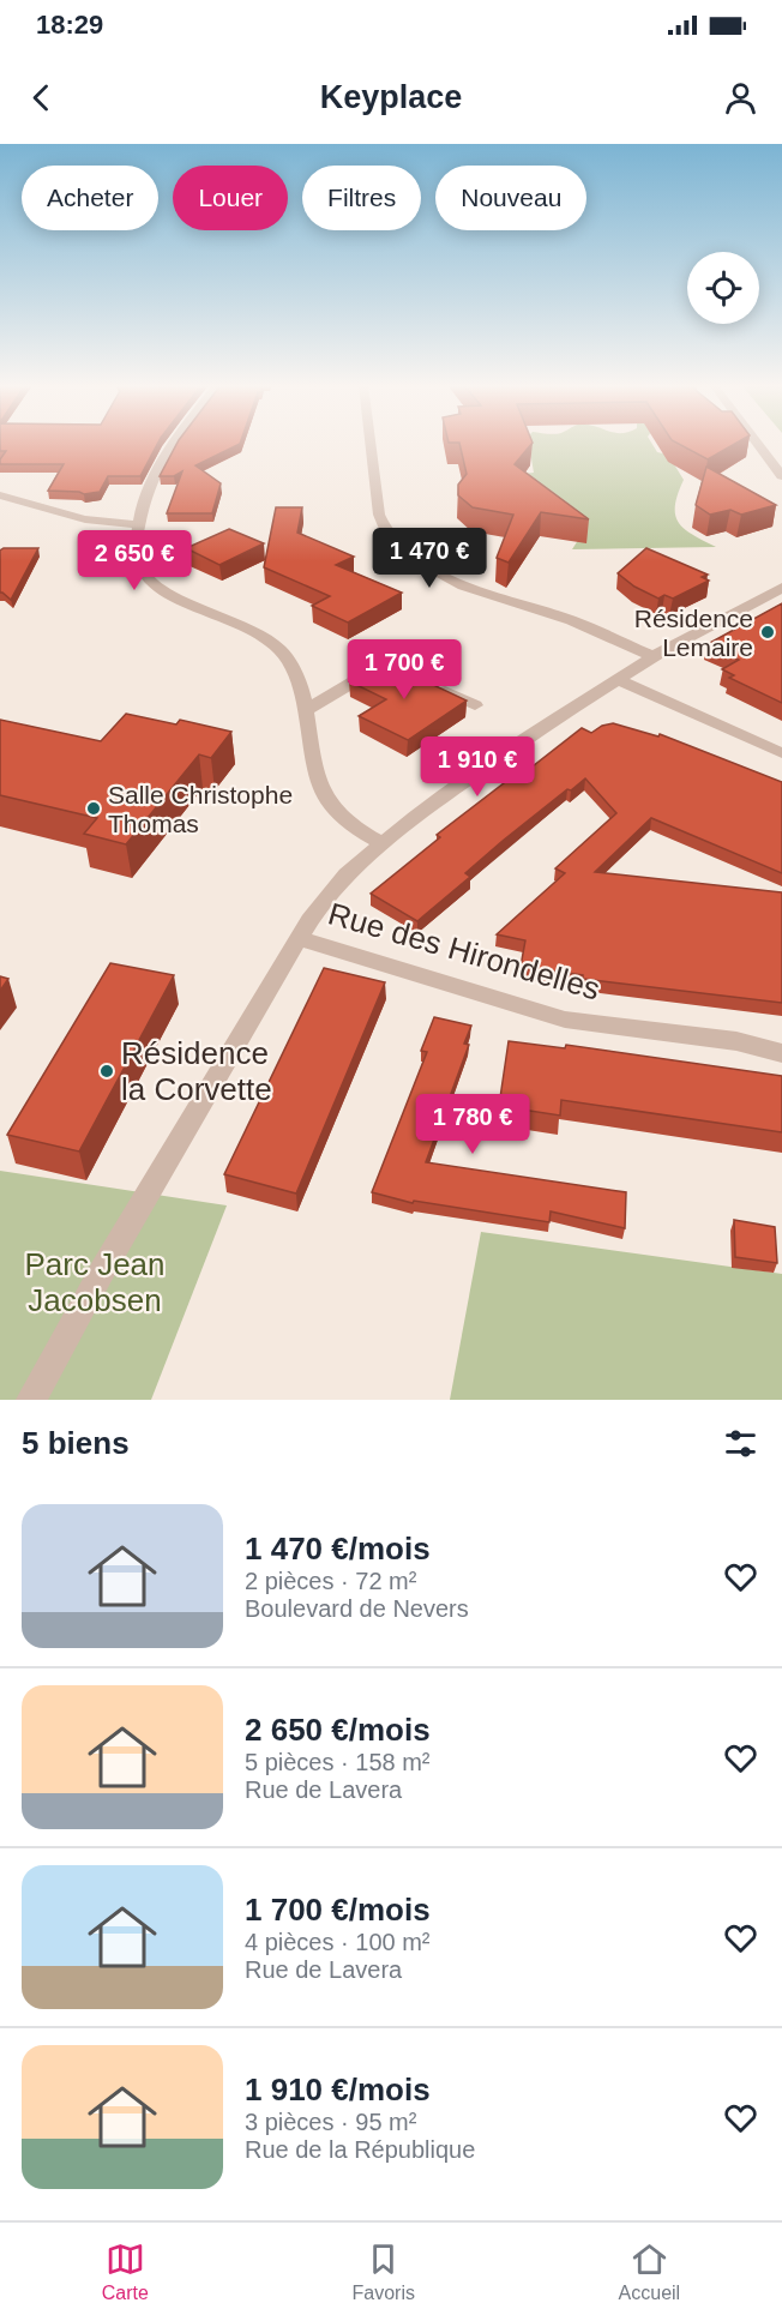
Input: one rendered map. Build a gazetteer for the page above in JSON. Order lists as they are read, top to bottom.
{
  "streets": {
    "street": ["Rue des Hirondelles"]
  },
  "parks": ["Parc Jean Jacobsen"],
  "places": ["Résidence Lemaire", "Salle Christophe Thomas", "Résidence la Corvette"],
  "page": {
    "status": "18:29",
    "header": "Keyplace",
    "chip": [
      "Acheter",
      "Louer",
      "Filtres",
      "Nouveau"
    ],
    "price": [
      "1 470 €",
      "2 650 €",
      "1 700 €",
      "1 910 €",
      "1 780 €"
    ],
    "heading": "5 biens",
    "list": [
      {
        "name": "1 470 €/mois",
        "note": "2 pièces · 72 m² · Boulevard de Nevers"
      },
      {
        "name": "2 650 €/mois",
        "note": "5 pièces · 158 m² · Rue de Lavera"
      },
      {
        "name": "1 700 €/mois",
        "note": "4 pièces · 100 m² · Rue de Lavera"
      },
      {
        "name": "1 910 €/mois",
        "note": "3 pièces · 95 m² · Rue de la République"
      }
    ],
    "tabs": ["Carte", "Favoris", "Accueil"]
  }
}
